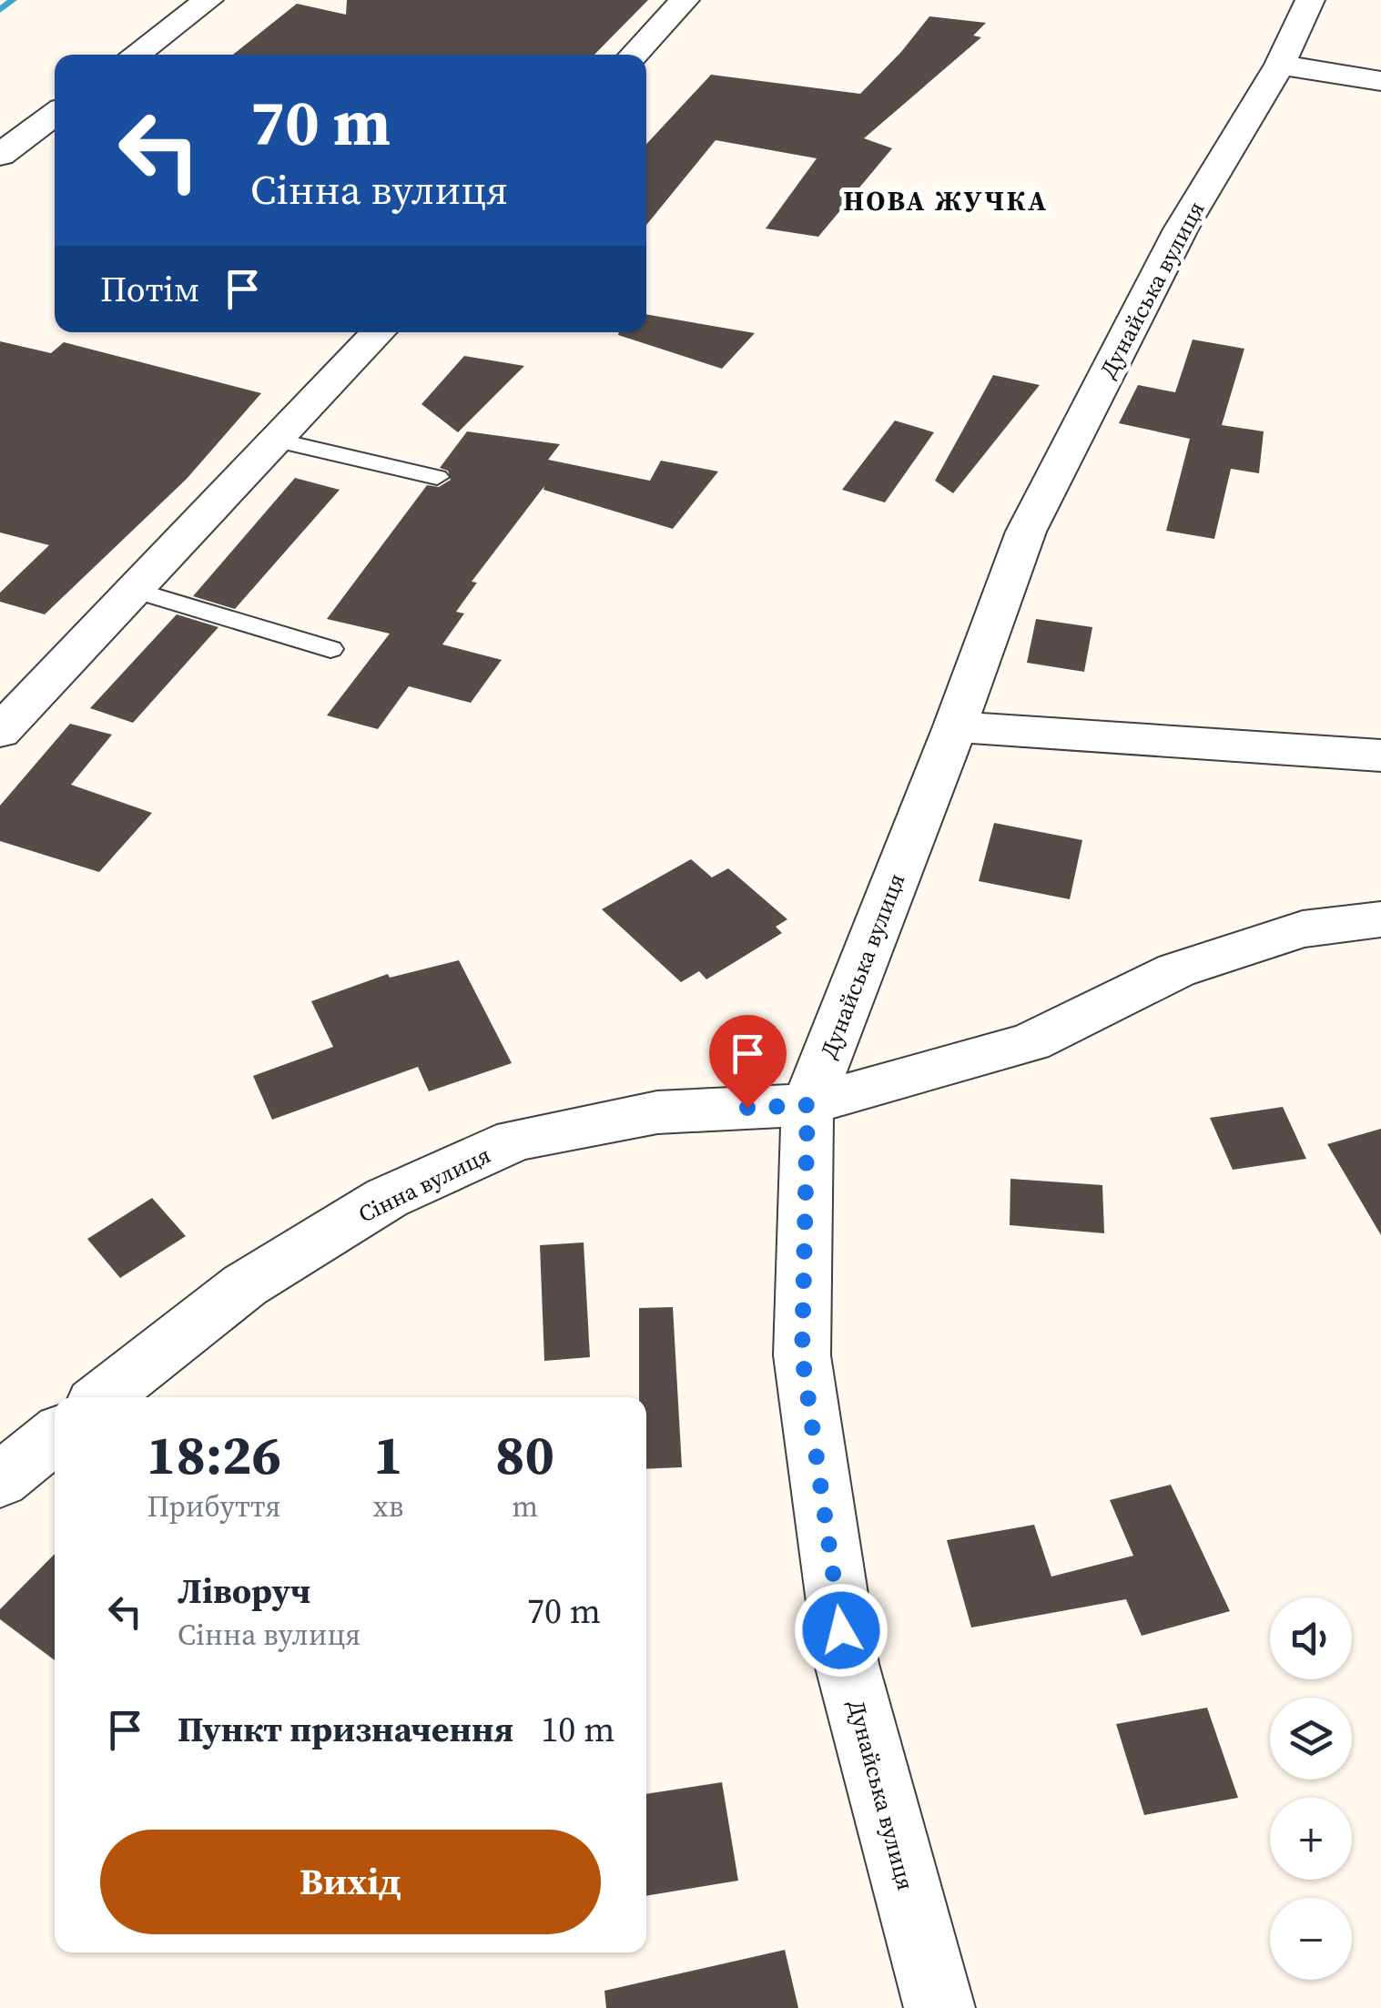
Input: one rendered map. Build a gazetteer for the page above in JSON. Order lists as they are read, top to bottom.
{
  "streets": {
    "street": ["Дунайська вулиця", "Сінна вулиця"]
  },
  "crossings": [
    ["Дунайська вулиця", "Сінна вулиця"]
  ],
  "districts": ["НОВА ЖУЧКА"],
  "page": {
    "turn": ["70 m", "Сінна вулиця"],
    "then": "Потім",
    "eta": [
      "18:26",
      "Прибуття",
      "1",
      "хв",
      "80",
      "m"
    ],
    "list": [
      {
        "name": "Ліворуч",
        "note": "Сінна вулиця",
        "value": "70 m"
      },
      {
        "name": "Пункт призначення",
        "value": "10 m"
      }
    ],
    "map_buttons": ["+", "−"],
    "buttons": "Вихід"
  }
}
